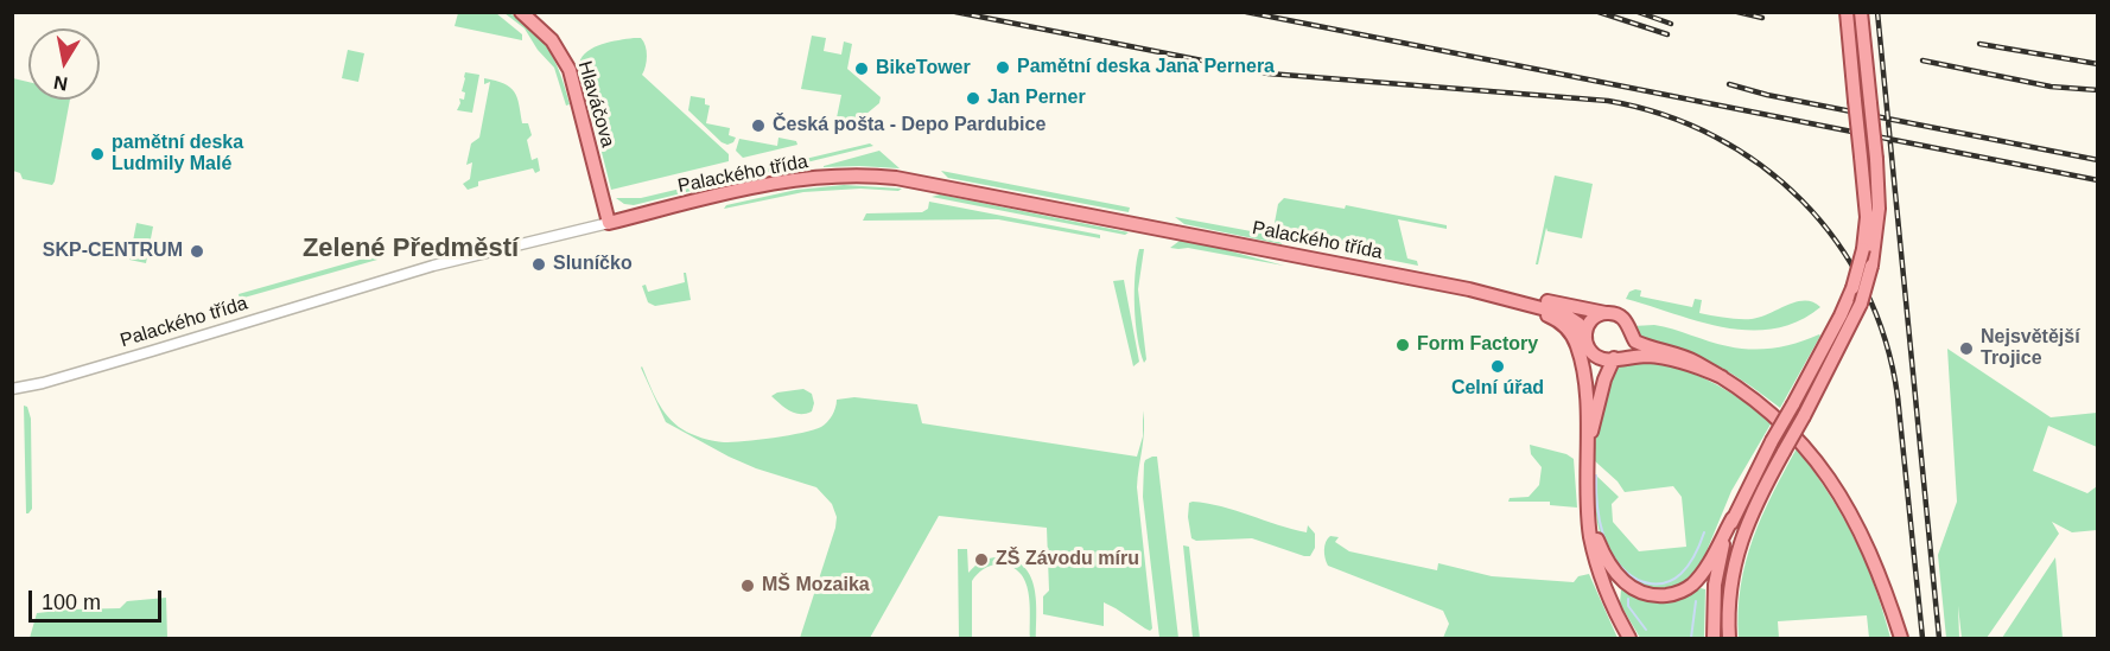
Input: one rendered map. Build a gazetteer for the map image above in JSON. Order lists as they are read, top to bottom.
{
  "streets": {
    "main road": ["Hlaváčova", "Palackého třída"]
  },
  "crossings": [
    ["Hlaváčova", "Palackého třída"]
  ],
  "districts": ["Zelené Předměstí"],
  "places": [
    "Pamětní deska Jana Pernera",
    "BikeTower",
    "Jan Perner",
    "Česká pošta - Depo Pardubice",
    "pamětní deska Ludmily Malé",
    "SKP-CENTRUM",
    "Sluníčko",
    "Form Factory",
    "Nejsvětější Trojice",
    "Celní úřad",
    "ZŠ Závodu míru",
    "MŠ Mozaika"
  ],
  "scale_bar": "100 m",
  "north": "bottom"
}
